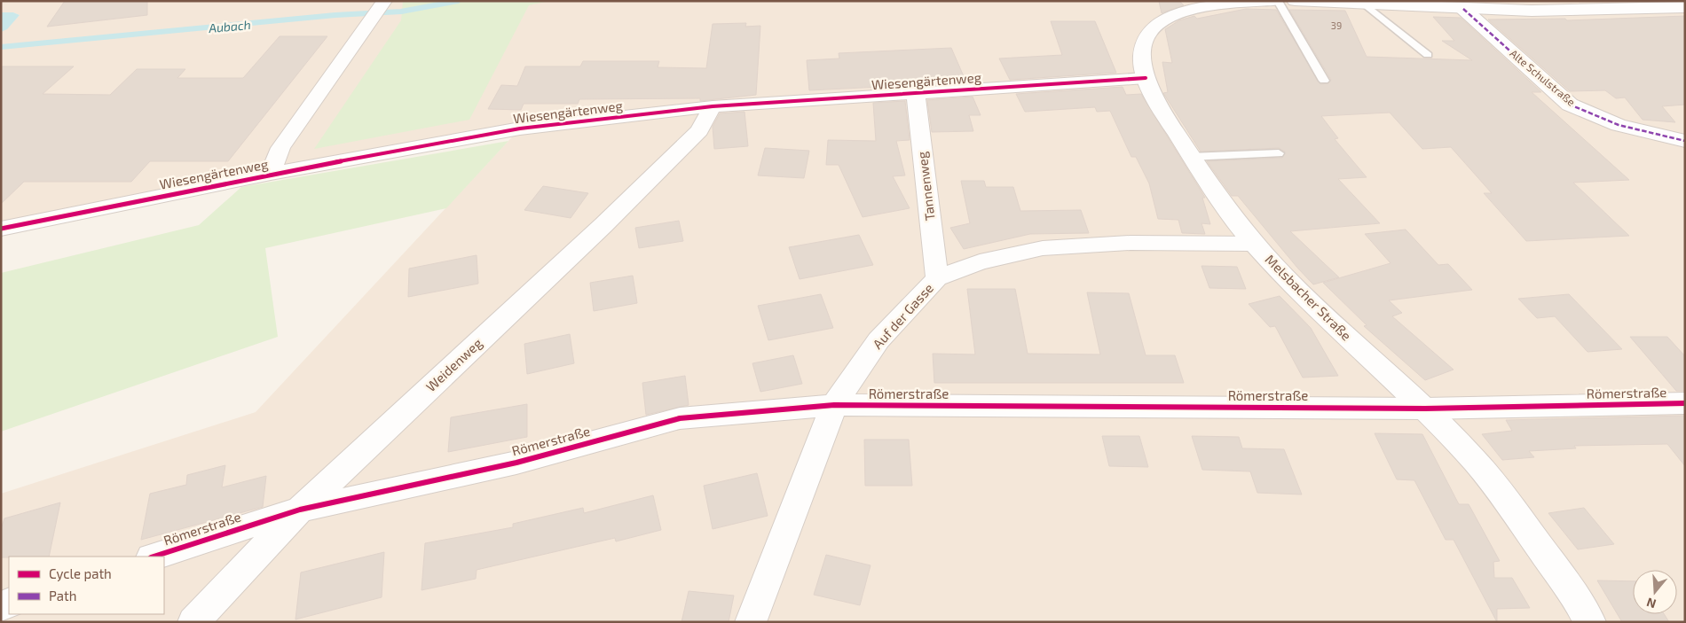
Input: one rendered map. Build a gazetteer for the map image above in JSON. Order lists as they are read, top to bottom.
{
  "streets": {
    "street": [
      "Alte Schulstraße",
      "Wiesengärtenweg",
      "Tannenweg",
      "Melsbacher Straße",
      "Auf der Gasse",
      "Weidenweg",
      "Römerstraße"
    ]
  },
  "crossings": [
    ["Wiesengärtenweg", "Tannenweg"],
    ["Wiesengärtenweg", "Melsbacher Straße"],
    ["Wiesengärtenweg", "Weidenweg"],
    ["Tannenweg", "Auf der Gasse"],
    ["Melsbacher Straße", "Auf der Gasse"],
    ["Melsbacher Straße", "Römerstraße"],
    ["Auf der Gasse", "Römerstraße"],
    ["Weidenweg", "Römerstraße"]
  ],
  "water": ["Aubach"],
  "house_numbers": ["39"],
  "legend": ["Cycle path", "Path"],
  "north": "bottom"
}
